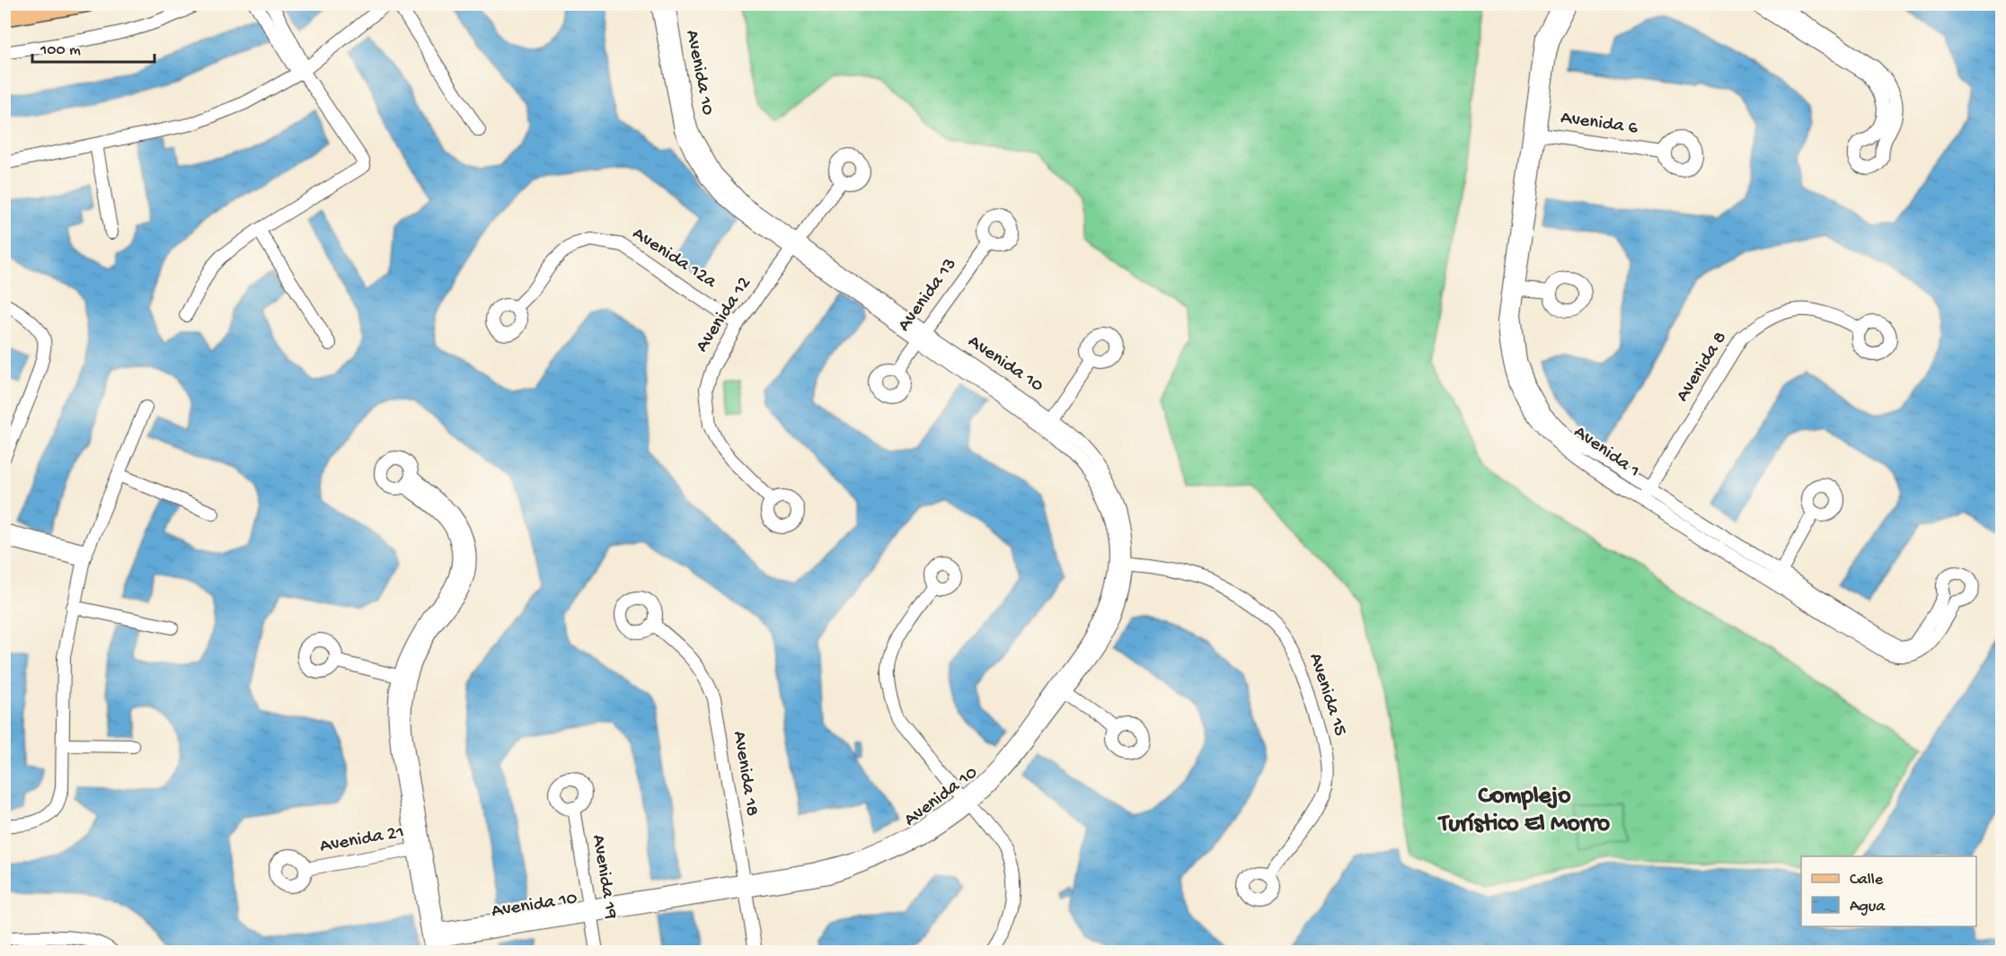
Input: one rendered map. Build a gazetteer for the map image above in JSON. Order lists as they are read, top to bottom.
{
  "streets": {
    "street": [
      "Avenida 10",
      "Avenida 6",
      "Avenida 12a",
      "Avenida 13",
      "Avenida 12",
      "Avenida 8",
      "Avenida 1",
      "Avenida 15",
      "Avenida 18",
      "Avenida 21",
      "Avenida 19"
    ]
  },
  "crossings": [
    ["Avenida 10", "Avenida 13"],
    ["Avenida 10", "Avenida 12"],
    ["Avenida 10", "Avenida 15"],
    ["Avenida 10", "Avenida 18"],
    ["Avenida 10", "Avenida 21"],
    ["Avenida 10", "Avenida 19"],
    ["Avenida 6", "Avenida 1"],
    ["Avenida 12a", "Avenida 12"],
    ["Avenida 8", "Avenida 1"]
  ],
  "districts": ["Complejo Turístico El Morro"],
  "legend": ["Calle", "Agua"],
  "scale_bar": "100 m"
}
